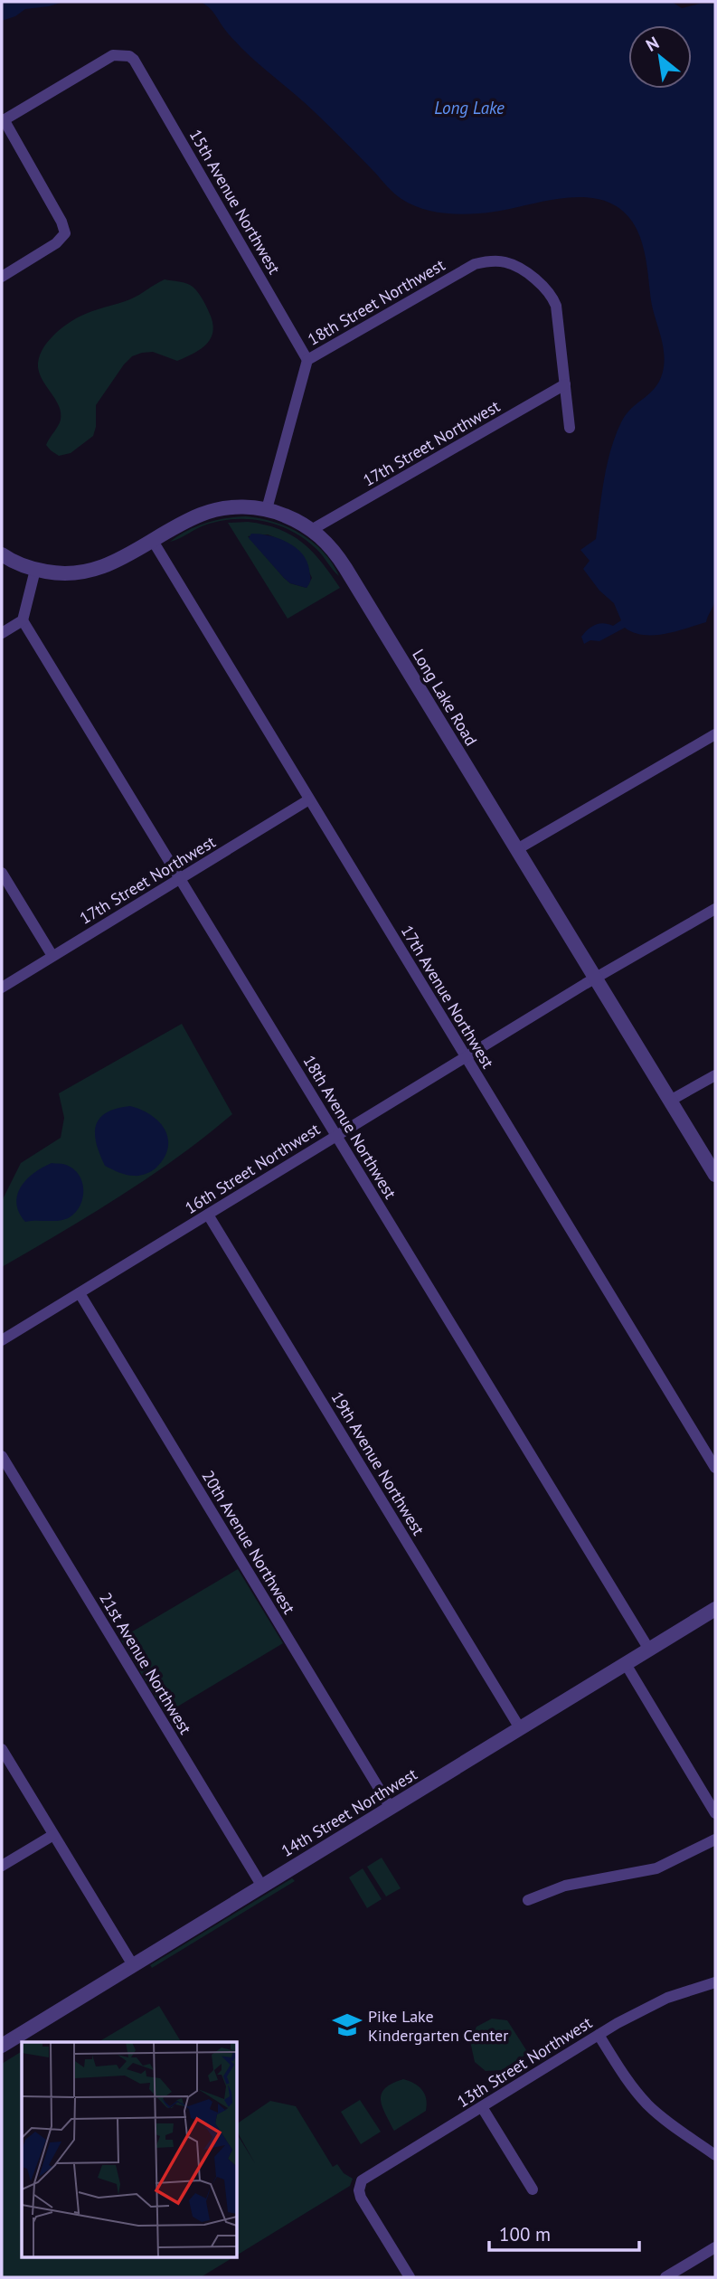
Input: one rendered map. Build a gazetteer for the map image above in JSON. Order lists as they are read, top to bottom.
{
  "streets": {
    "street": [
      "15th Avenue Northwest",
      "18th Street Northwest",
      "17th Street Northwest",
      "Long Lake Road",
      "17th Avenue Northwest",
      "18th Avenue Northwest",
      "16th Street Northwest",
      "19th Avenue Northwest",
      "20th Avenue Northwest",
      "21st Avenue Northwest",
      "14th Street Northwest",
      "13th Street Northwest"
    ]
  },
  "crossings": [
    ["15th Avenue Northwest", "18th Street Northwest"],
    ["18th Street Northwest", "17th Street Northwest"],
    ["18th Street Northwest", "Long Lake Road"],
    ["17th Street Northwest", "Long Lake Road"],
    ["17th Street Northwest", "17th Avenue Northwest"],
    ["17th Street Northwest", "18th Avenue Northwest"],
    ["Long Lake Road", "17th Avenue Northwest"],
    ["Long Lake Road", "16th Street Northwest"],
    ["17th Avenue Northwest", "16th Street Northwest"],
    ["18th Avenue Northwest", "16th Street Northwest"],
    ["18th Avenue Northwest", "14th Street Northwest"],
    ["16th Street Northwest", "19th Avenue Northwest"],
    ["16th Street Northwest", "20th Avenue Northwest"],
    ["19th Avenue Northwest", "14th Street Northwest"],
    ["20th Avenue Northwest", "14th Street Northwest"],
    ["21st Avenue Northwest", "14th Street Northwest"]
  ],
  "water": ["Long Lake"],
  "places": {
    "school or university": ["Pike Lake Kindergarten Center"]
  },
  "scale_bar": "100 m",
  "north": "top left"
}
